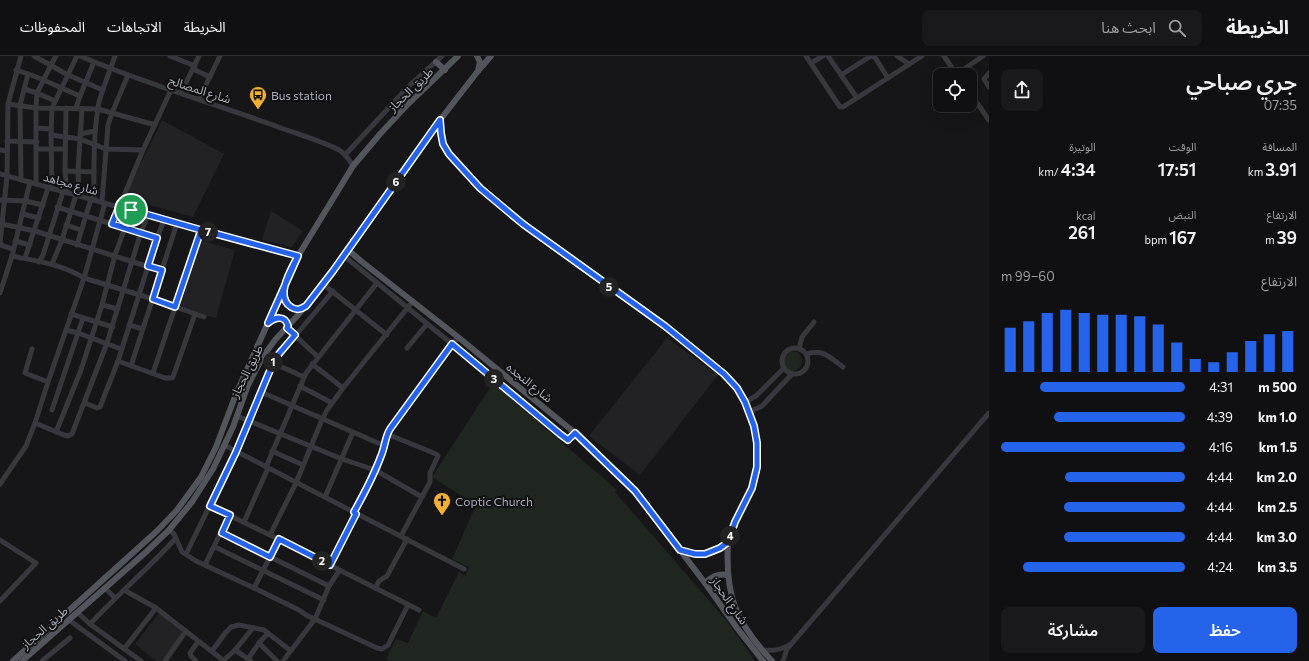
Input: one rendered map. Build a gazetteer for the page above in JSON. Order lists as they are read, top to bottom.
{
  "streets": {
    "main road": ["طريق الحجاز", "شارع النجده", "شارع الحجاز"],
    "street": ["شارع المصالح", "شارع مجاهد"]
  },
  "crossings": [
    ["شارع المصالح", "طريق الحجاز"],
    ["طريق الحجاز", "شارع مجاهد"],
    ["طريق الحجاز", "شارع النجده"],
    ["طريق الحجاز", "شارع الحجاز"],
    ["شارع النجده", "شارع الحجاز"]
  ],
  "places": {
    "bus stop": ["Bus station"],
    "church": ["Coptic Church"]
  },
  "page": {
    "header": "الخريطة",
    "search": "ابحث هنا",
    "nav": ["الخريطة", "الاتجاهات", "المحفوظات"],
    "heading": ["جري صباحي", "07:35"],
    "stats": [
      ["المسافة", "3.91 km"],
      ["الوقت", "17:51"],
      ["الوتيرة", "4:34 /km"],
      ["الارتفاع", "39 m"],
      ["النبض", "167 bpm"],
      ["kcal", "261"]
    ],
    "pins": [
      "6",
      "7",
      "5",
      "1",
      "3",
      "4",
      "2"
    ],
    "chart": ["الارتفاع", "60–99 m"],
    "list": [
      {
        "name": "500 m",
        "note": "4:31"
      },
      {
        "name": "1.0 km",
        "note": "4:39"
      },
      {
        "name": "1.5 km",
        "note": "4:16"
      },
      {
        "name": "2.0 km",
        "note": "4:44"
      },
      {
        "name": "2.5 km",
        "note": "4:44"
      },
      {
        "name": "3.0 km",
        "note": "4:44"
      },
      {
        "name": "3.5 km",
        "note": "4:24"
      }
    ],
    "buttons": ["حفظ", "مشاركة"]
  }
}
